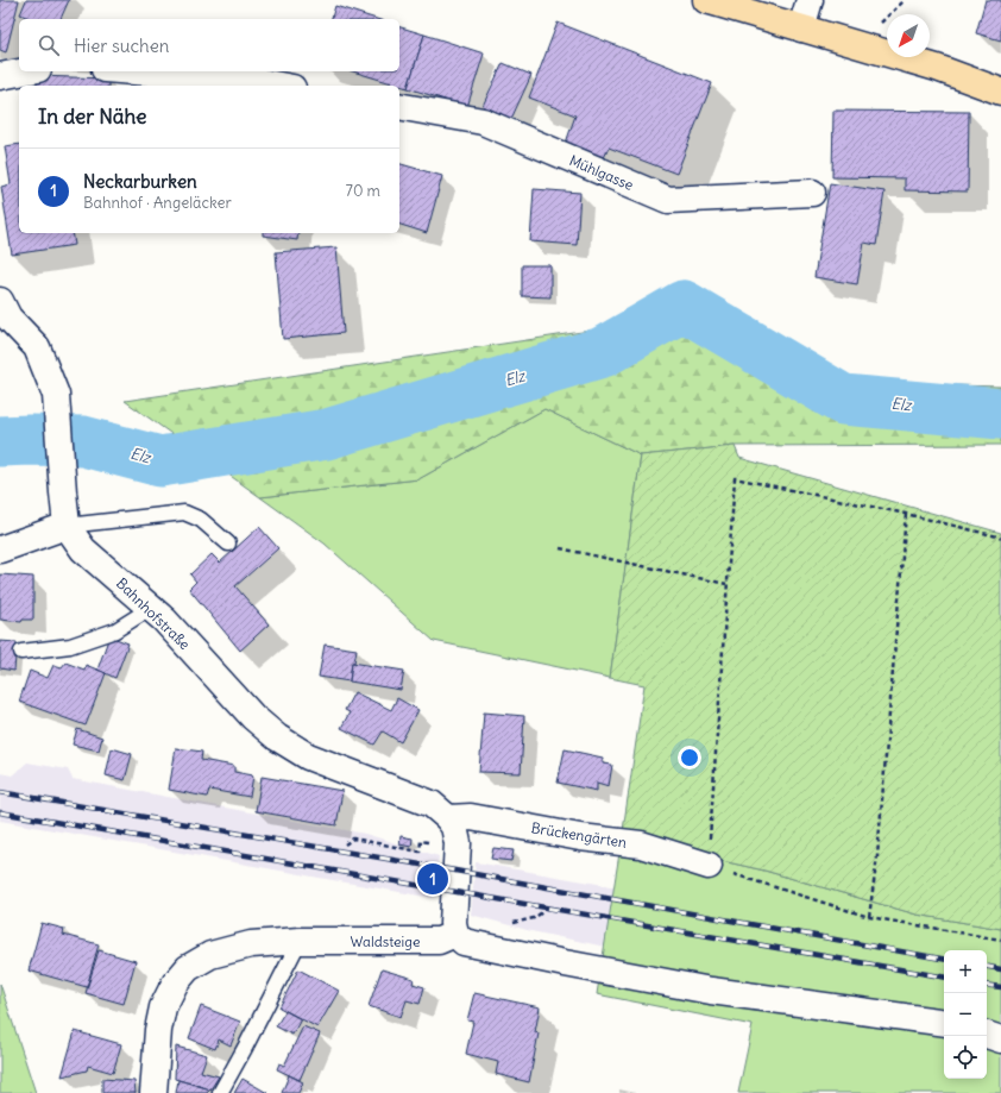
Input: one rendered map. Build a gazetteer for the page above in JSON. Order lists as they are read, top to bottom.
{
  "streets": {
    "street": [
      "Mühlgasse",
      "Bahnhofstraße",
      "Brückengärten",
      "Waldsteige"
    ]
  },
  "crossings": [
    ["Bahnhofstraße", "Brückengärten"]
  ],
  "water": ["Elz"],
  "north": "bottom left",
  "page": {
    "search": "Hier suchen",
    "heading": "In der Nähe",
    "list": [
      {
        "mark": "1",
        "name": "Neckarburken",
        "note": "Bahnhof · Angeläcker",
        "value": "70 m"
      }
    ],
    "pins": "1",
    "map_buttons": ["+", "−"]
  }
}
